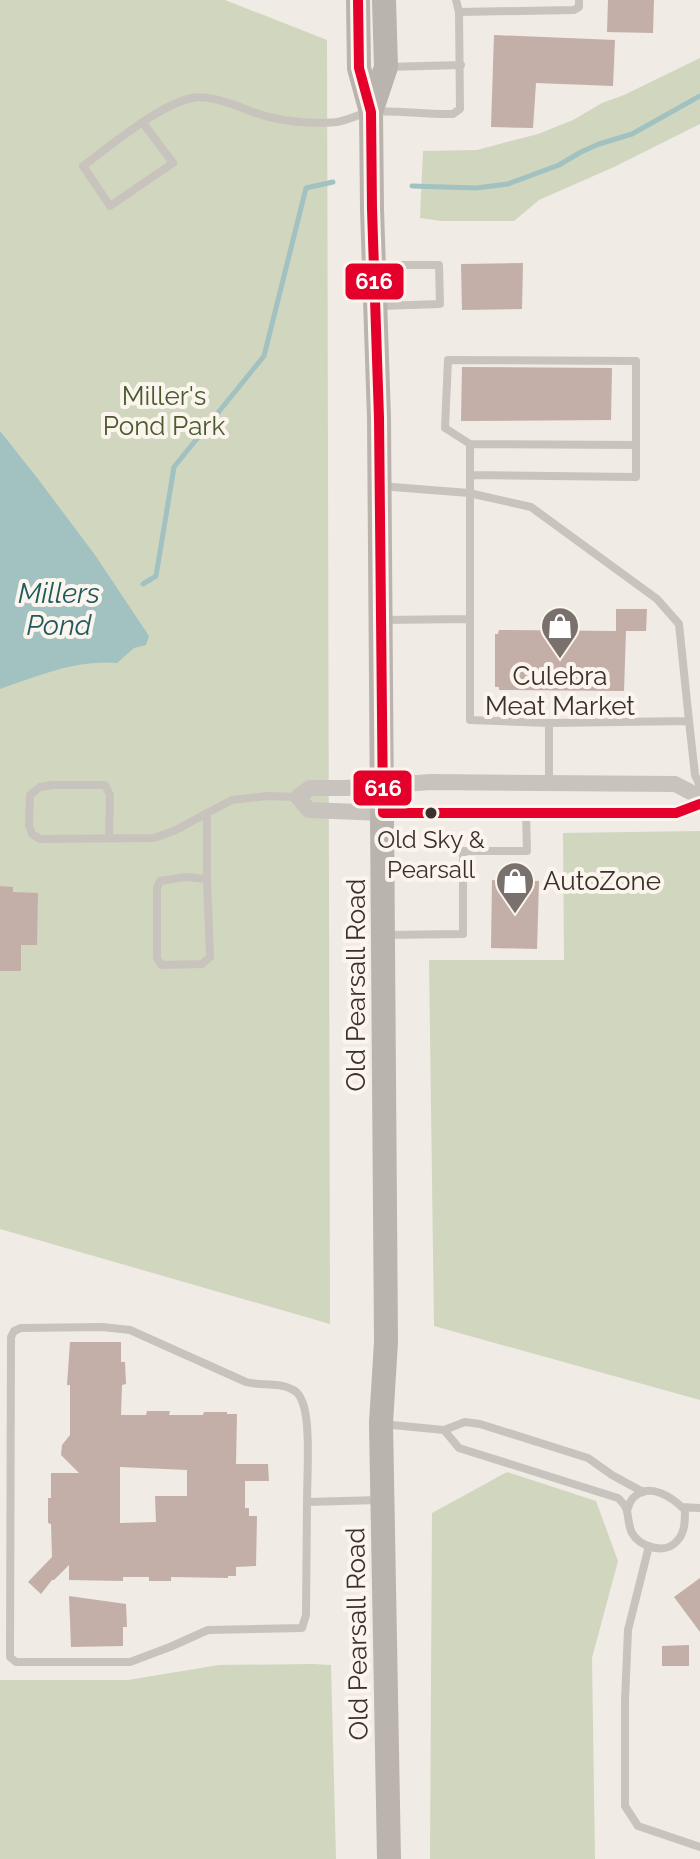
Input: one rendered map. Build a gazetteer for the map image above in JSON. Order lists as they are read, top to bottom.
{
  "streets": {
    "main road": ["Old Pearsall Road"]
  },
  "water": ["Millers Pond"],
  "parks": ["Miller's Pond Park"],
  "places": {
    "shop": ["Culebra Meat Market", "AutoZone"],
    "other": ["Old Sky & Pearsall"]
  },
  "lines": ["transit line 616"]
}
